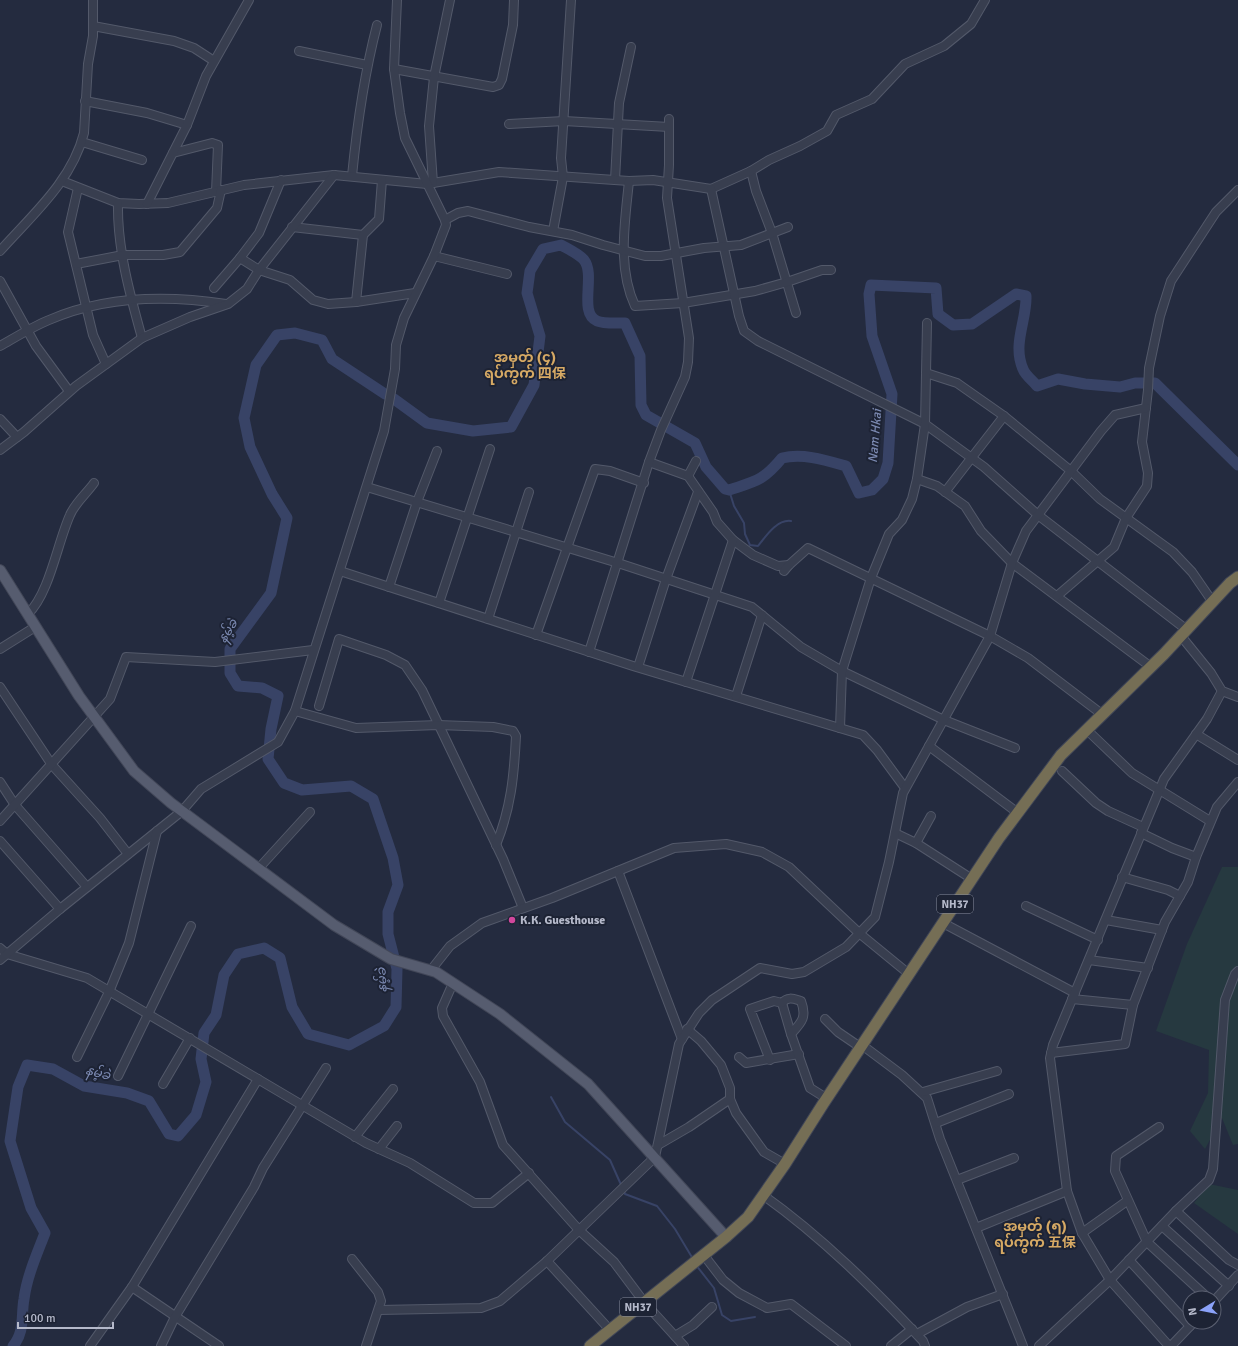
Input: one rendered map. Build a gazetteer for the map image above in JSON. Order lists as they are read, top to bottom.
{
  "streets": {
    "highway": ["NH37"]
  },
  "districts": ["အမှတ် (၄) ရပ်ကွက် 四保", "အမှတ် (၅) ရပ်ကွက် 五保"],
  "water": ["Nam Hkai", "နမ့်ခဲ"],
  "places": ["K.K. Guesthouse"],
  "scale_bar": "100 m",
  "north": "left"
}
